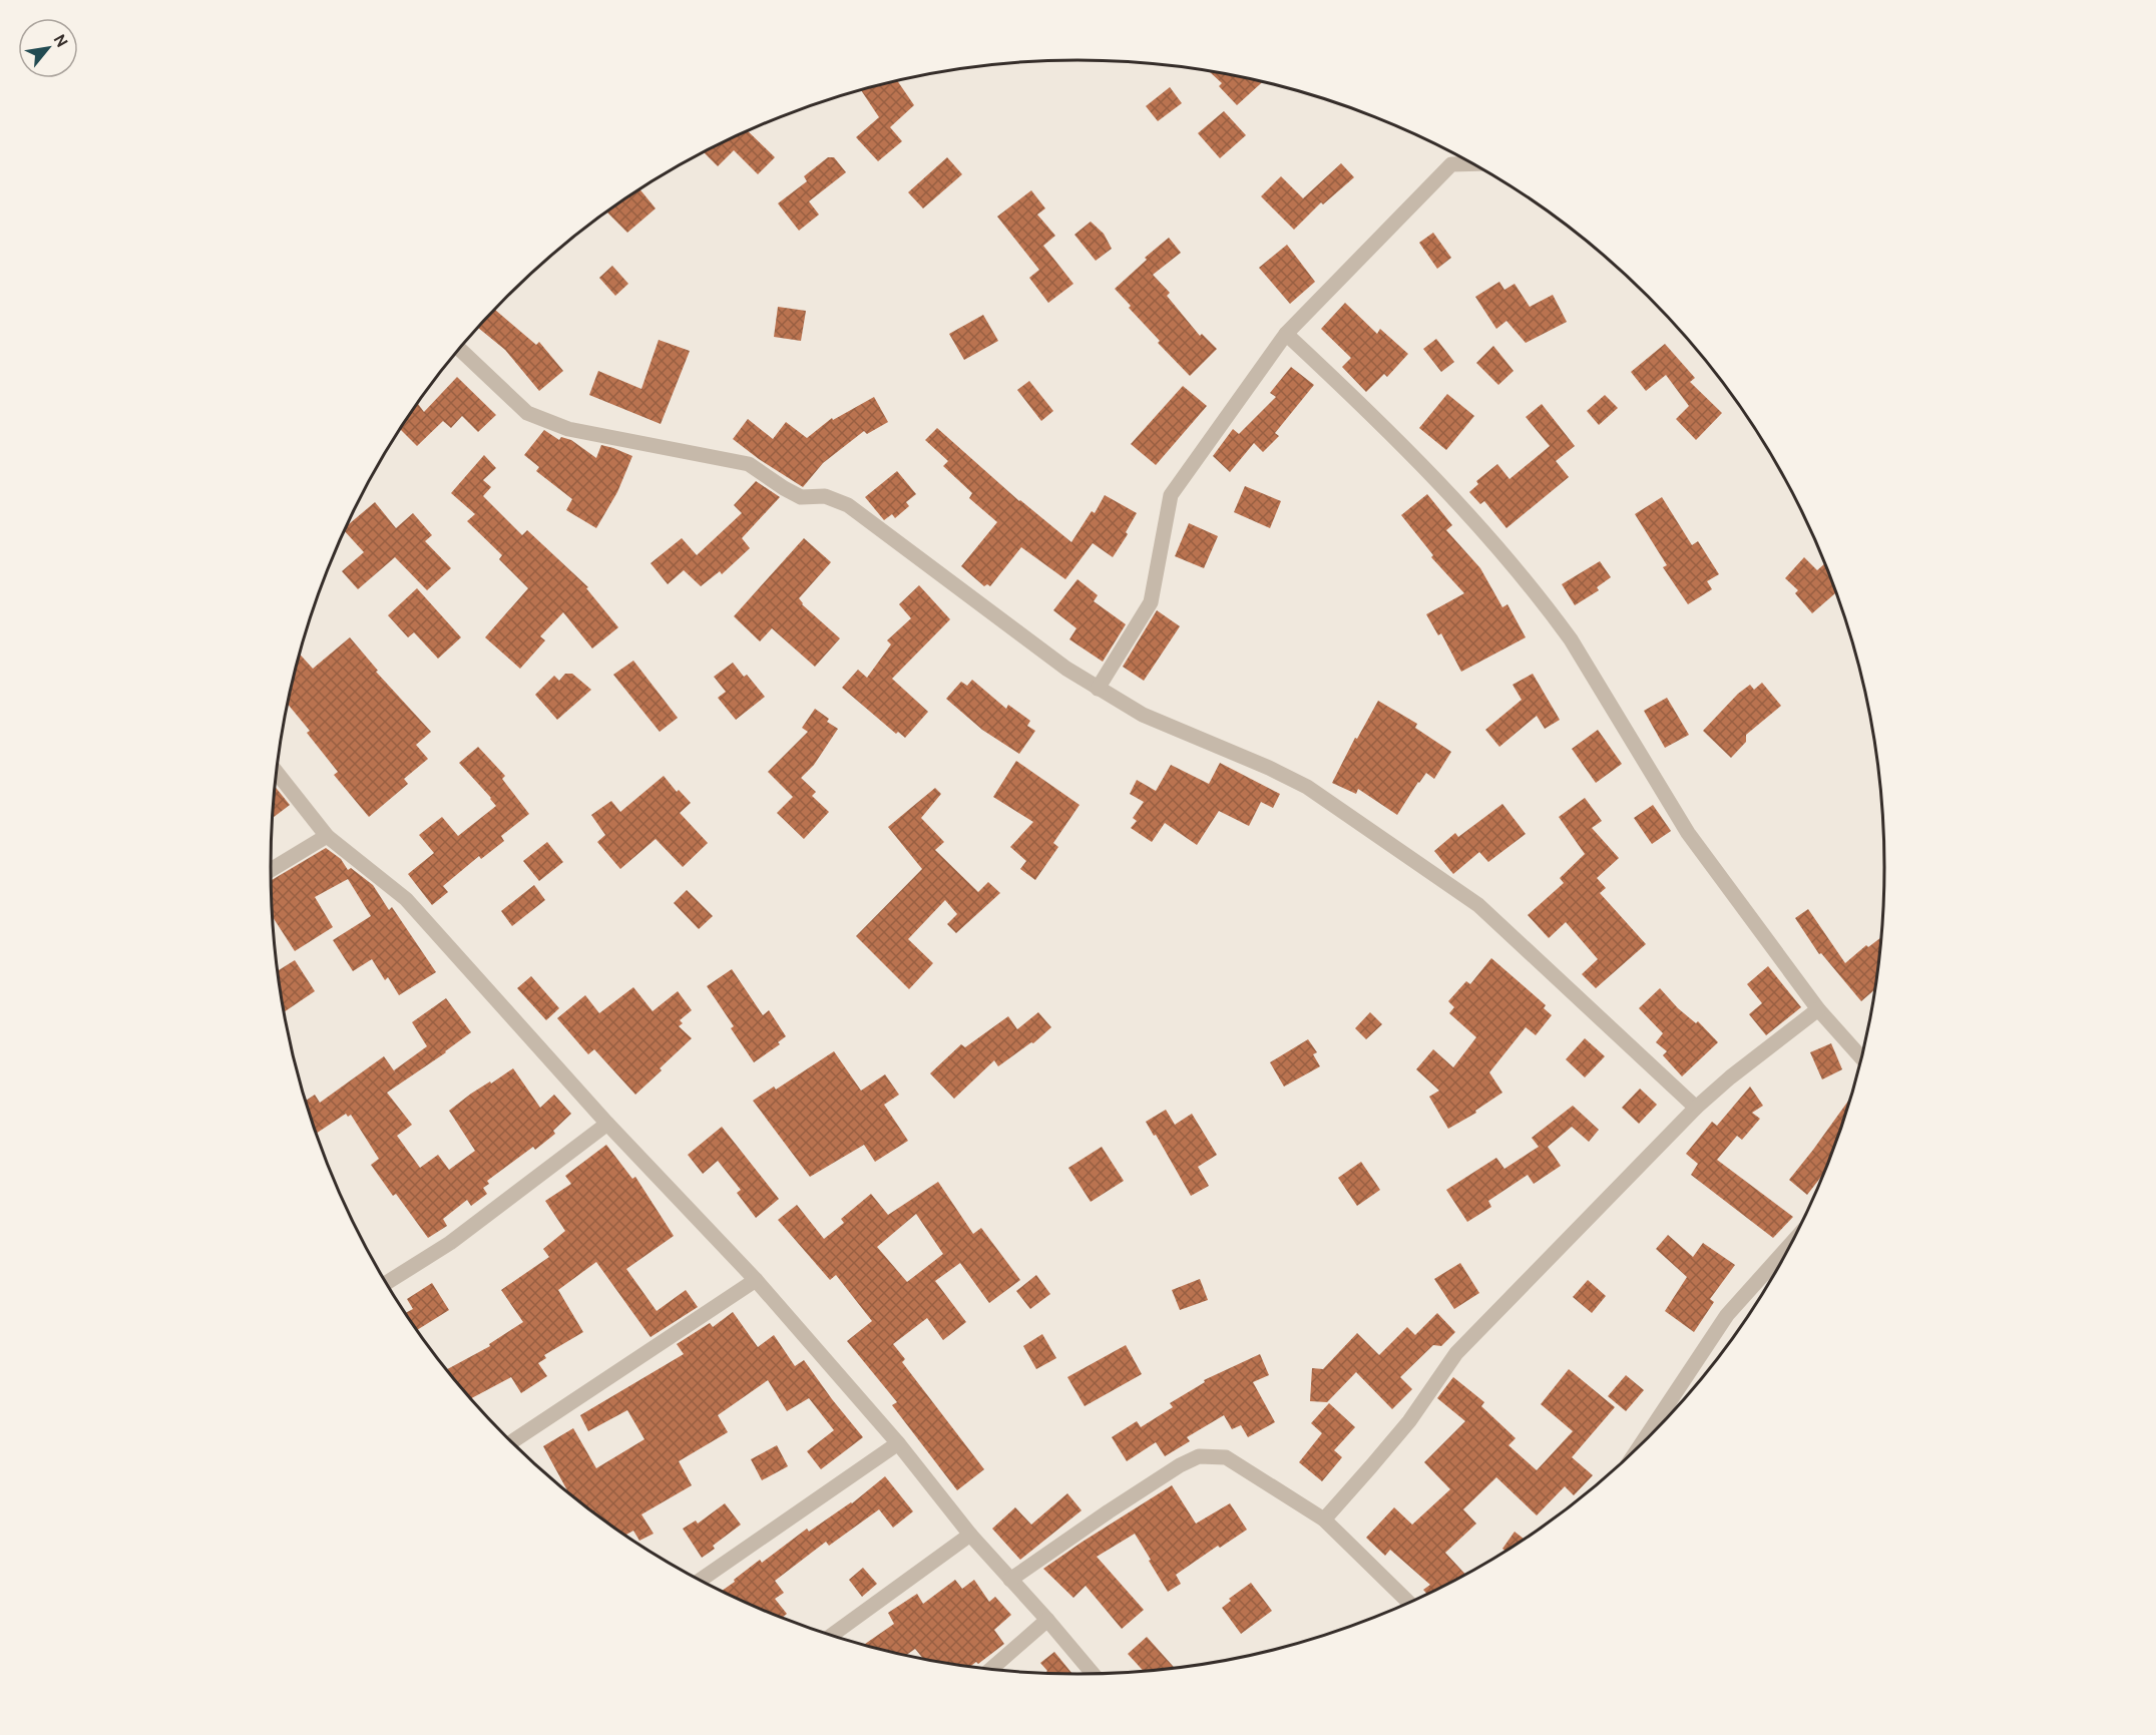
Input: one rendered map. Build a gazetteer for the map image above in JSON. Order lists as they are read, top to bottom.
{
  "north": "top right"
}
